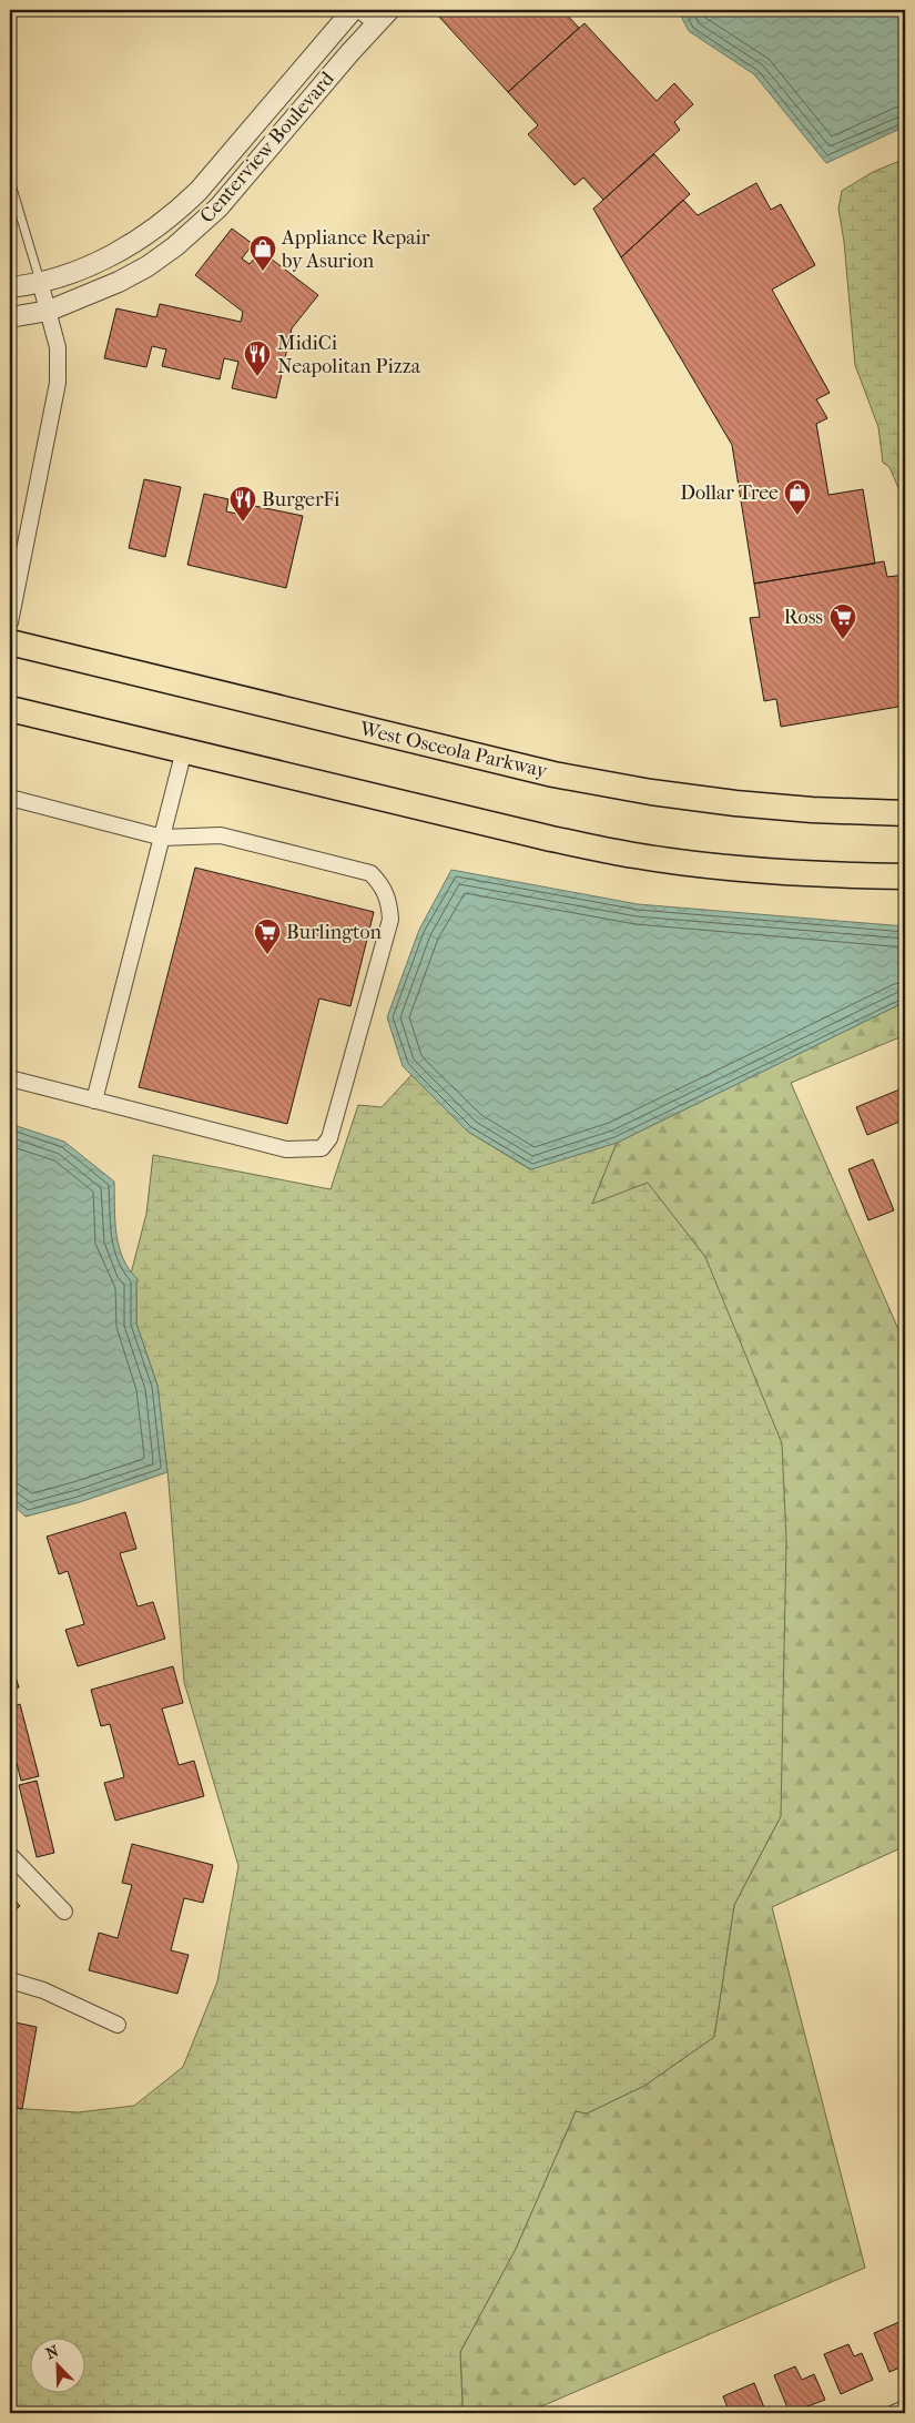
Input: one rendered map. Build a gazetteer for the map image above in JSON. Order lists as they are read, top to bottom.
{
  "streets": {
    "main road": ["West Osceola Parkway"],
    "street": ["Centerview Boulevard"]
  },
  "places": {
    "shop": ["Appliance Repair by Asurion", "Dollar Tree"],
    "restaurant": ["MidiCi Neapolitan Pizza", "BurgerFi"],
    "supermarket": ["Ross", "Burlington"]
  },
  "north": "top left"
}
